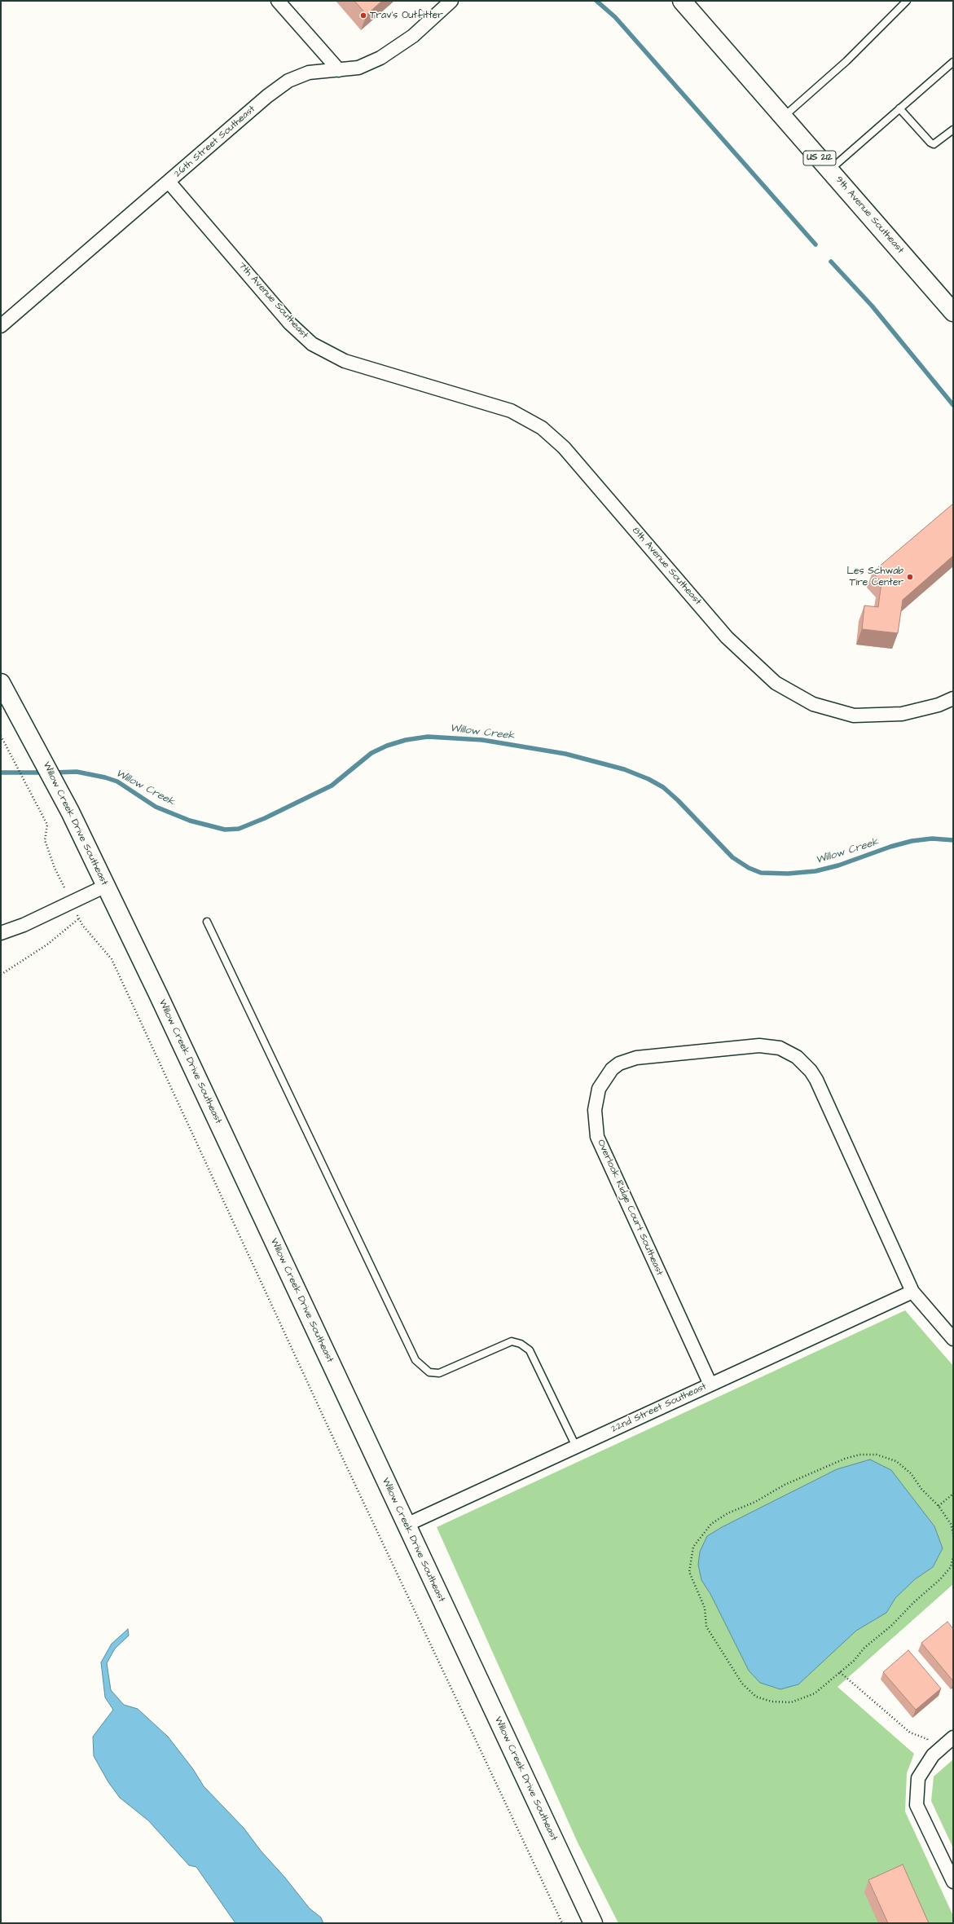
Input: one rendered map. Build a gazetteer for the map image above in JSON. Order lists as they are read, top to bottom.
{
  "streets": {
    "main road": ["US 212", "9th Avenue Southeast", "Willow Creek Drive Southeast"],
    "street": [
      "26th Street Southeast",
      "7th Avenue Southeast",
      "8th Avenue Southeast",
      "Overlook Ridge Court Southeast",
      "22nd Street Southeast"
    ]
  },
  "crossings": [
    ["26th Street Southeast", "7th Avenue Southeast"],
    ["7th Avenue Southeast", "8th Avenue Southeast"],
    ["Willow Creek Drive Southeast", "22nd Street Southeast"],
    ["Overlook Ridge Court Southeast", "22nd Street Southeast"]
  ],
  "water": ["Willow Creek"],
  "places": ["Trav's Outfitter", "Les Schwab Tire Center"]
}
